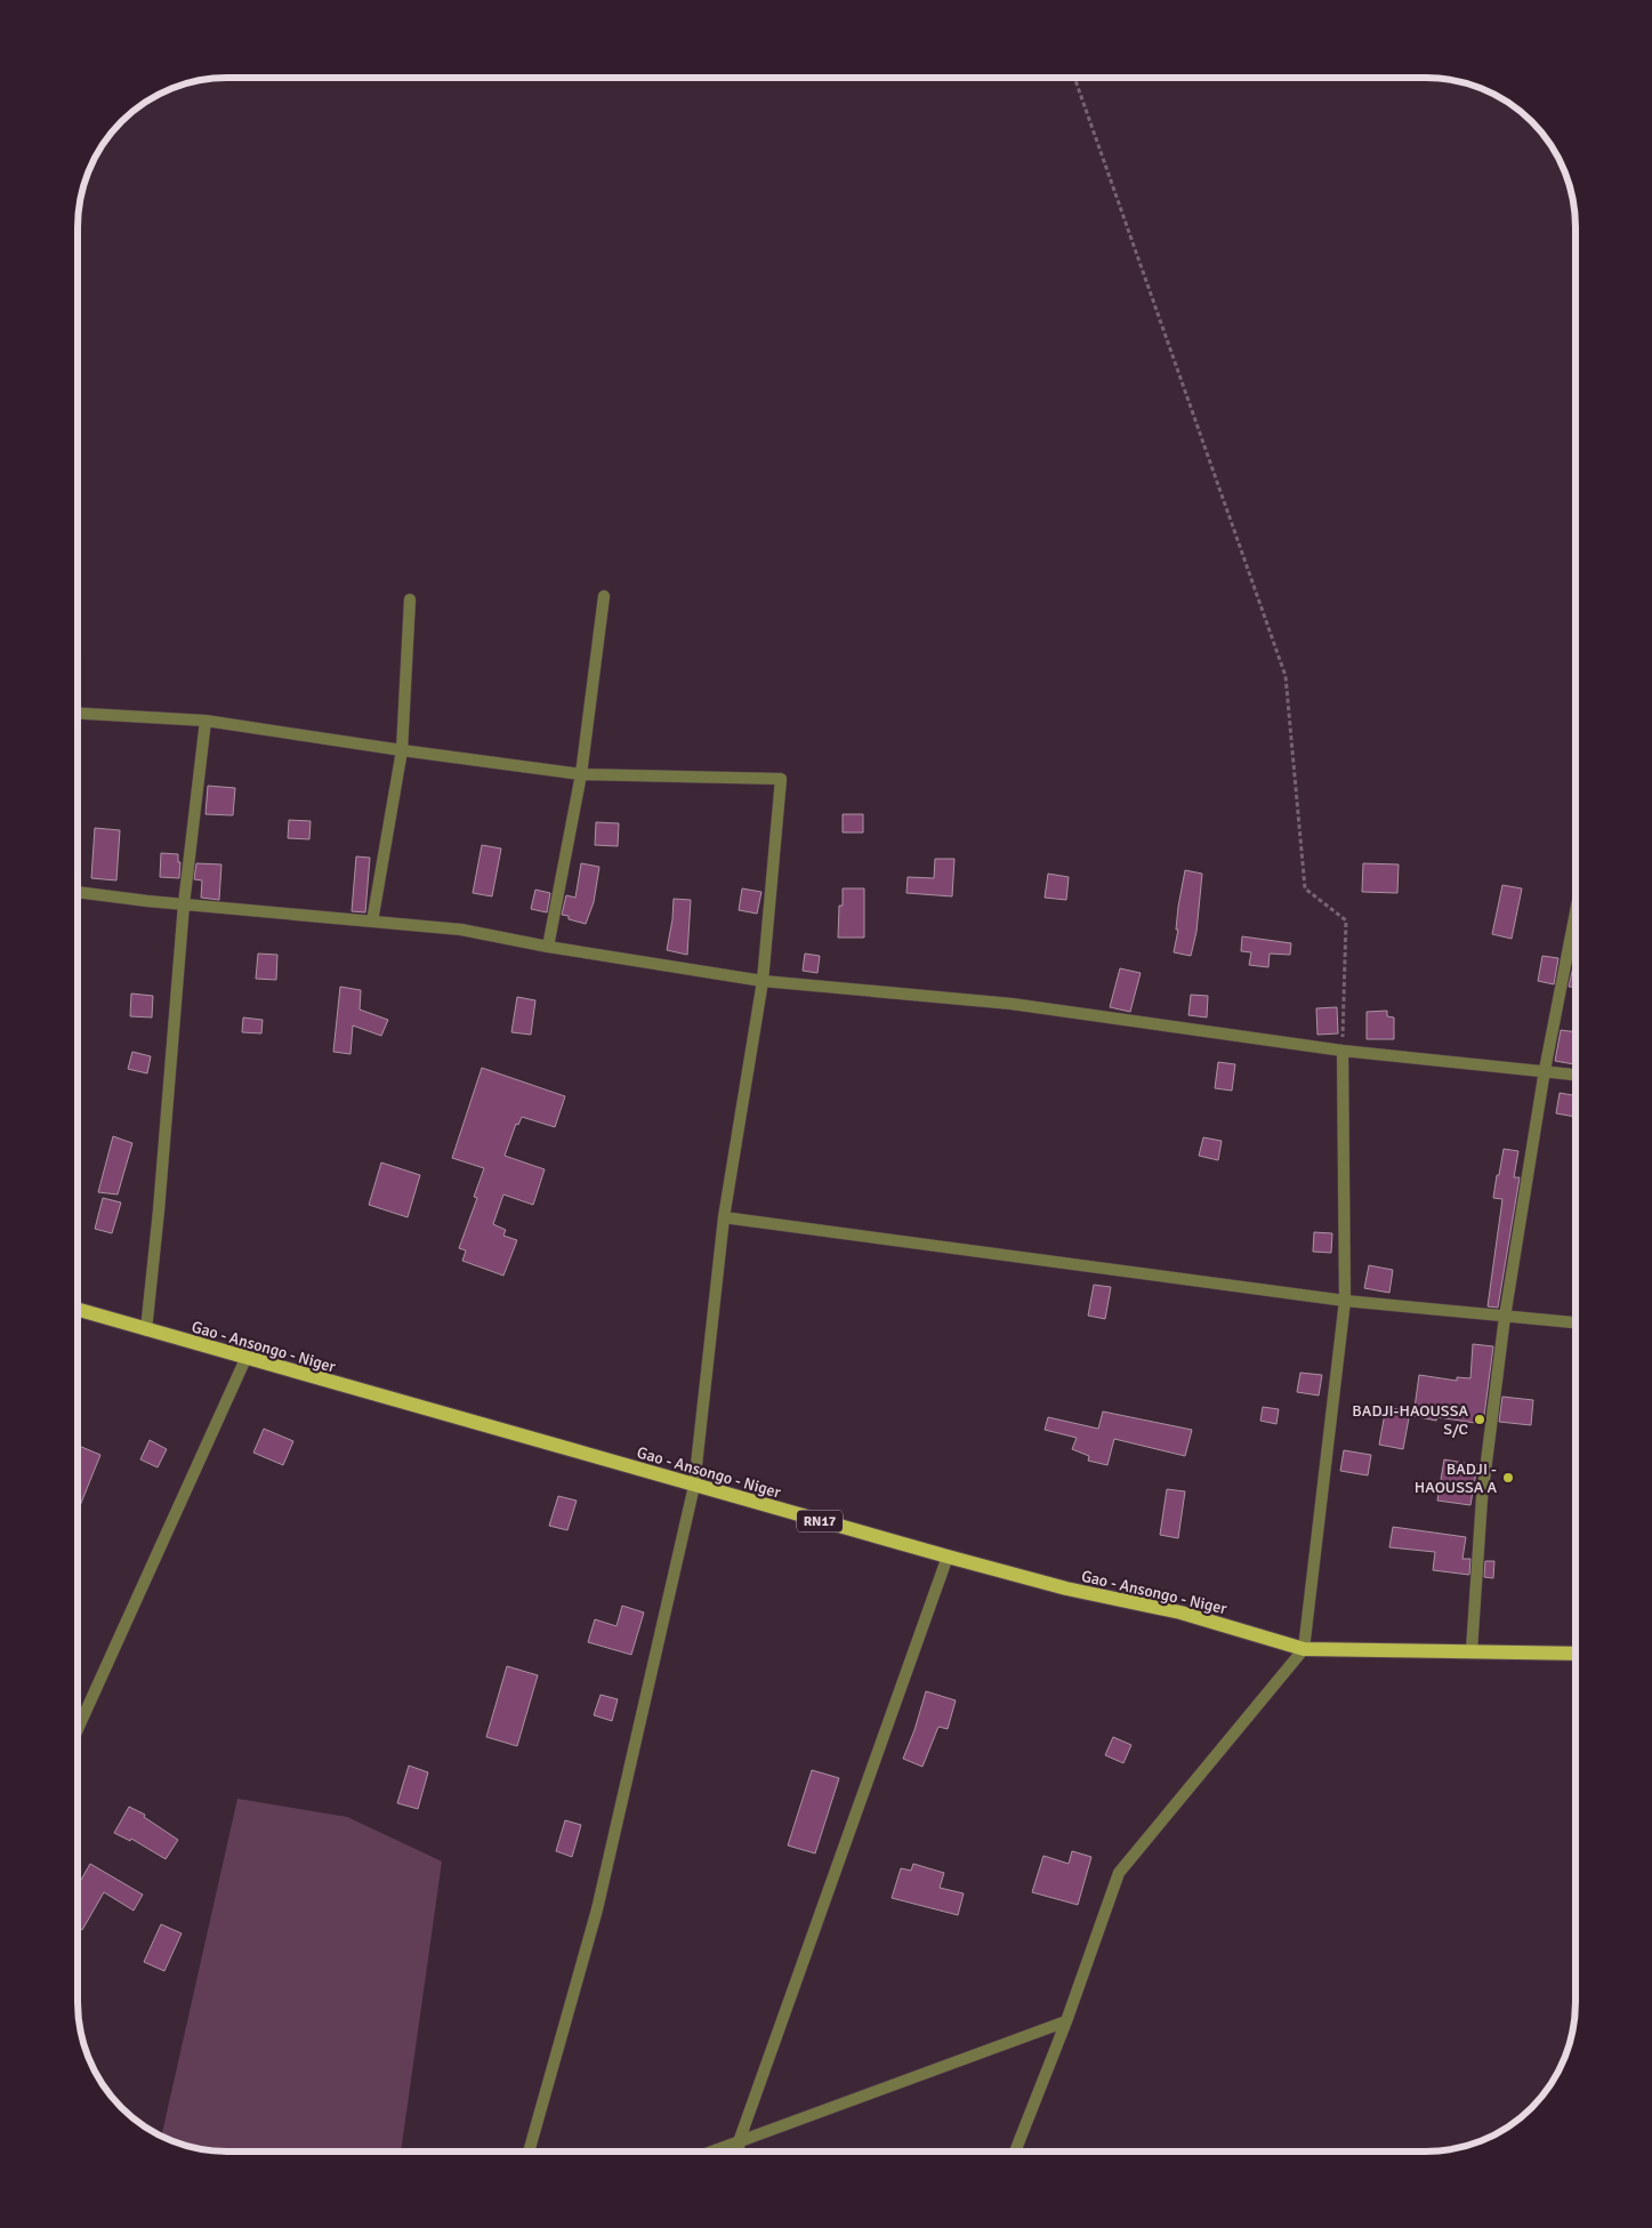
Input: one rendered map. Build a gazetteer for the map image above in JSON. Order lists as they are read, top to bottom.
{
  "streets": {
    "main road": ["Gao - Ansongo - Niger", "RN17"]
  },
  "places": ["BADJI-HAOUSSA S/C", "BADJI - HAOUSSA A"]
}
